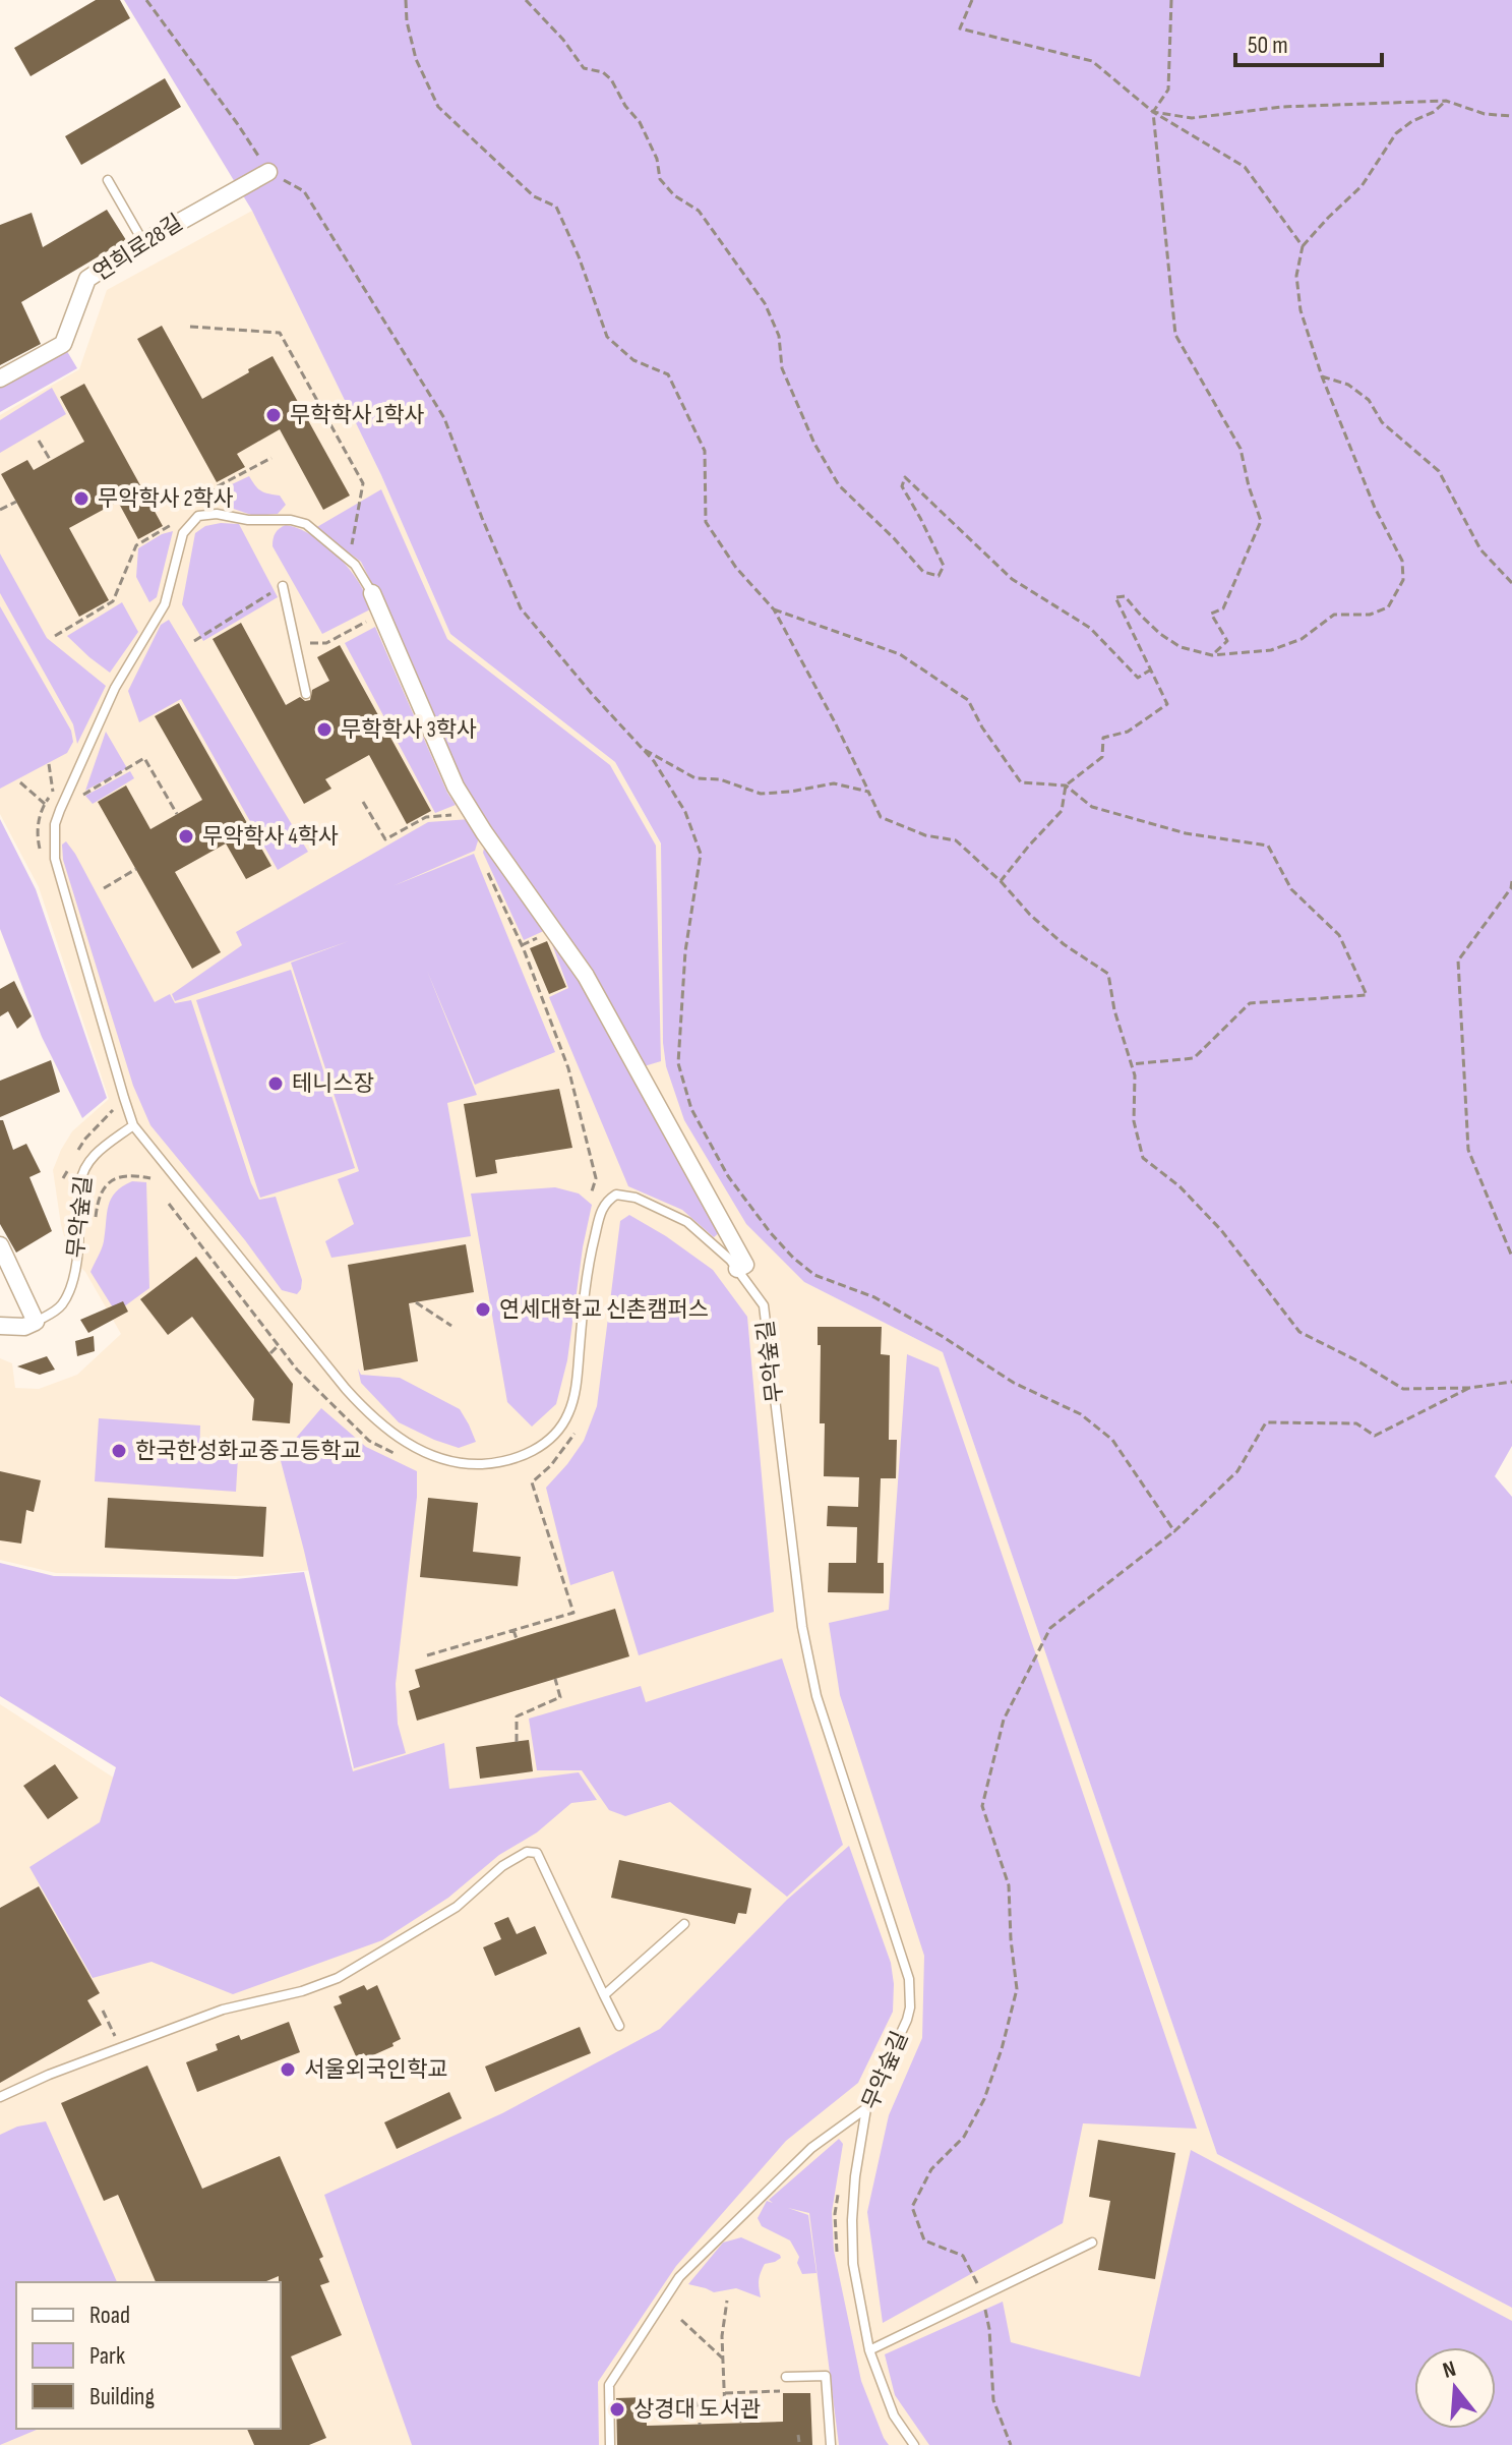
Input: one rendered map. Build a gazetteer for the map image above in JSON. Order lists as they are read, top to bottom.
{
  "streets": {
    "street": ["연희로28길"],
    "lane": ["무악숲길"]
  },
  "places": [
    "무학학사 1학사",
    "무악학사 2학사",
    "무학학사 3학사",
    "무악학사 4학사",
    "테니스장",
    "연세대학교 신촌캠퍼스",
    "한국한성화교중고등학교",
    "서울외국인학교",
    "상경대 도서관"
  ],
  "legend": ["Road", "Park", "Building"],
  "scale_bar": "50 m",
  "north": "top"
}
